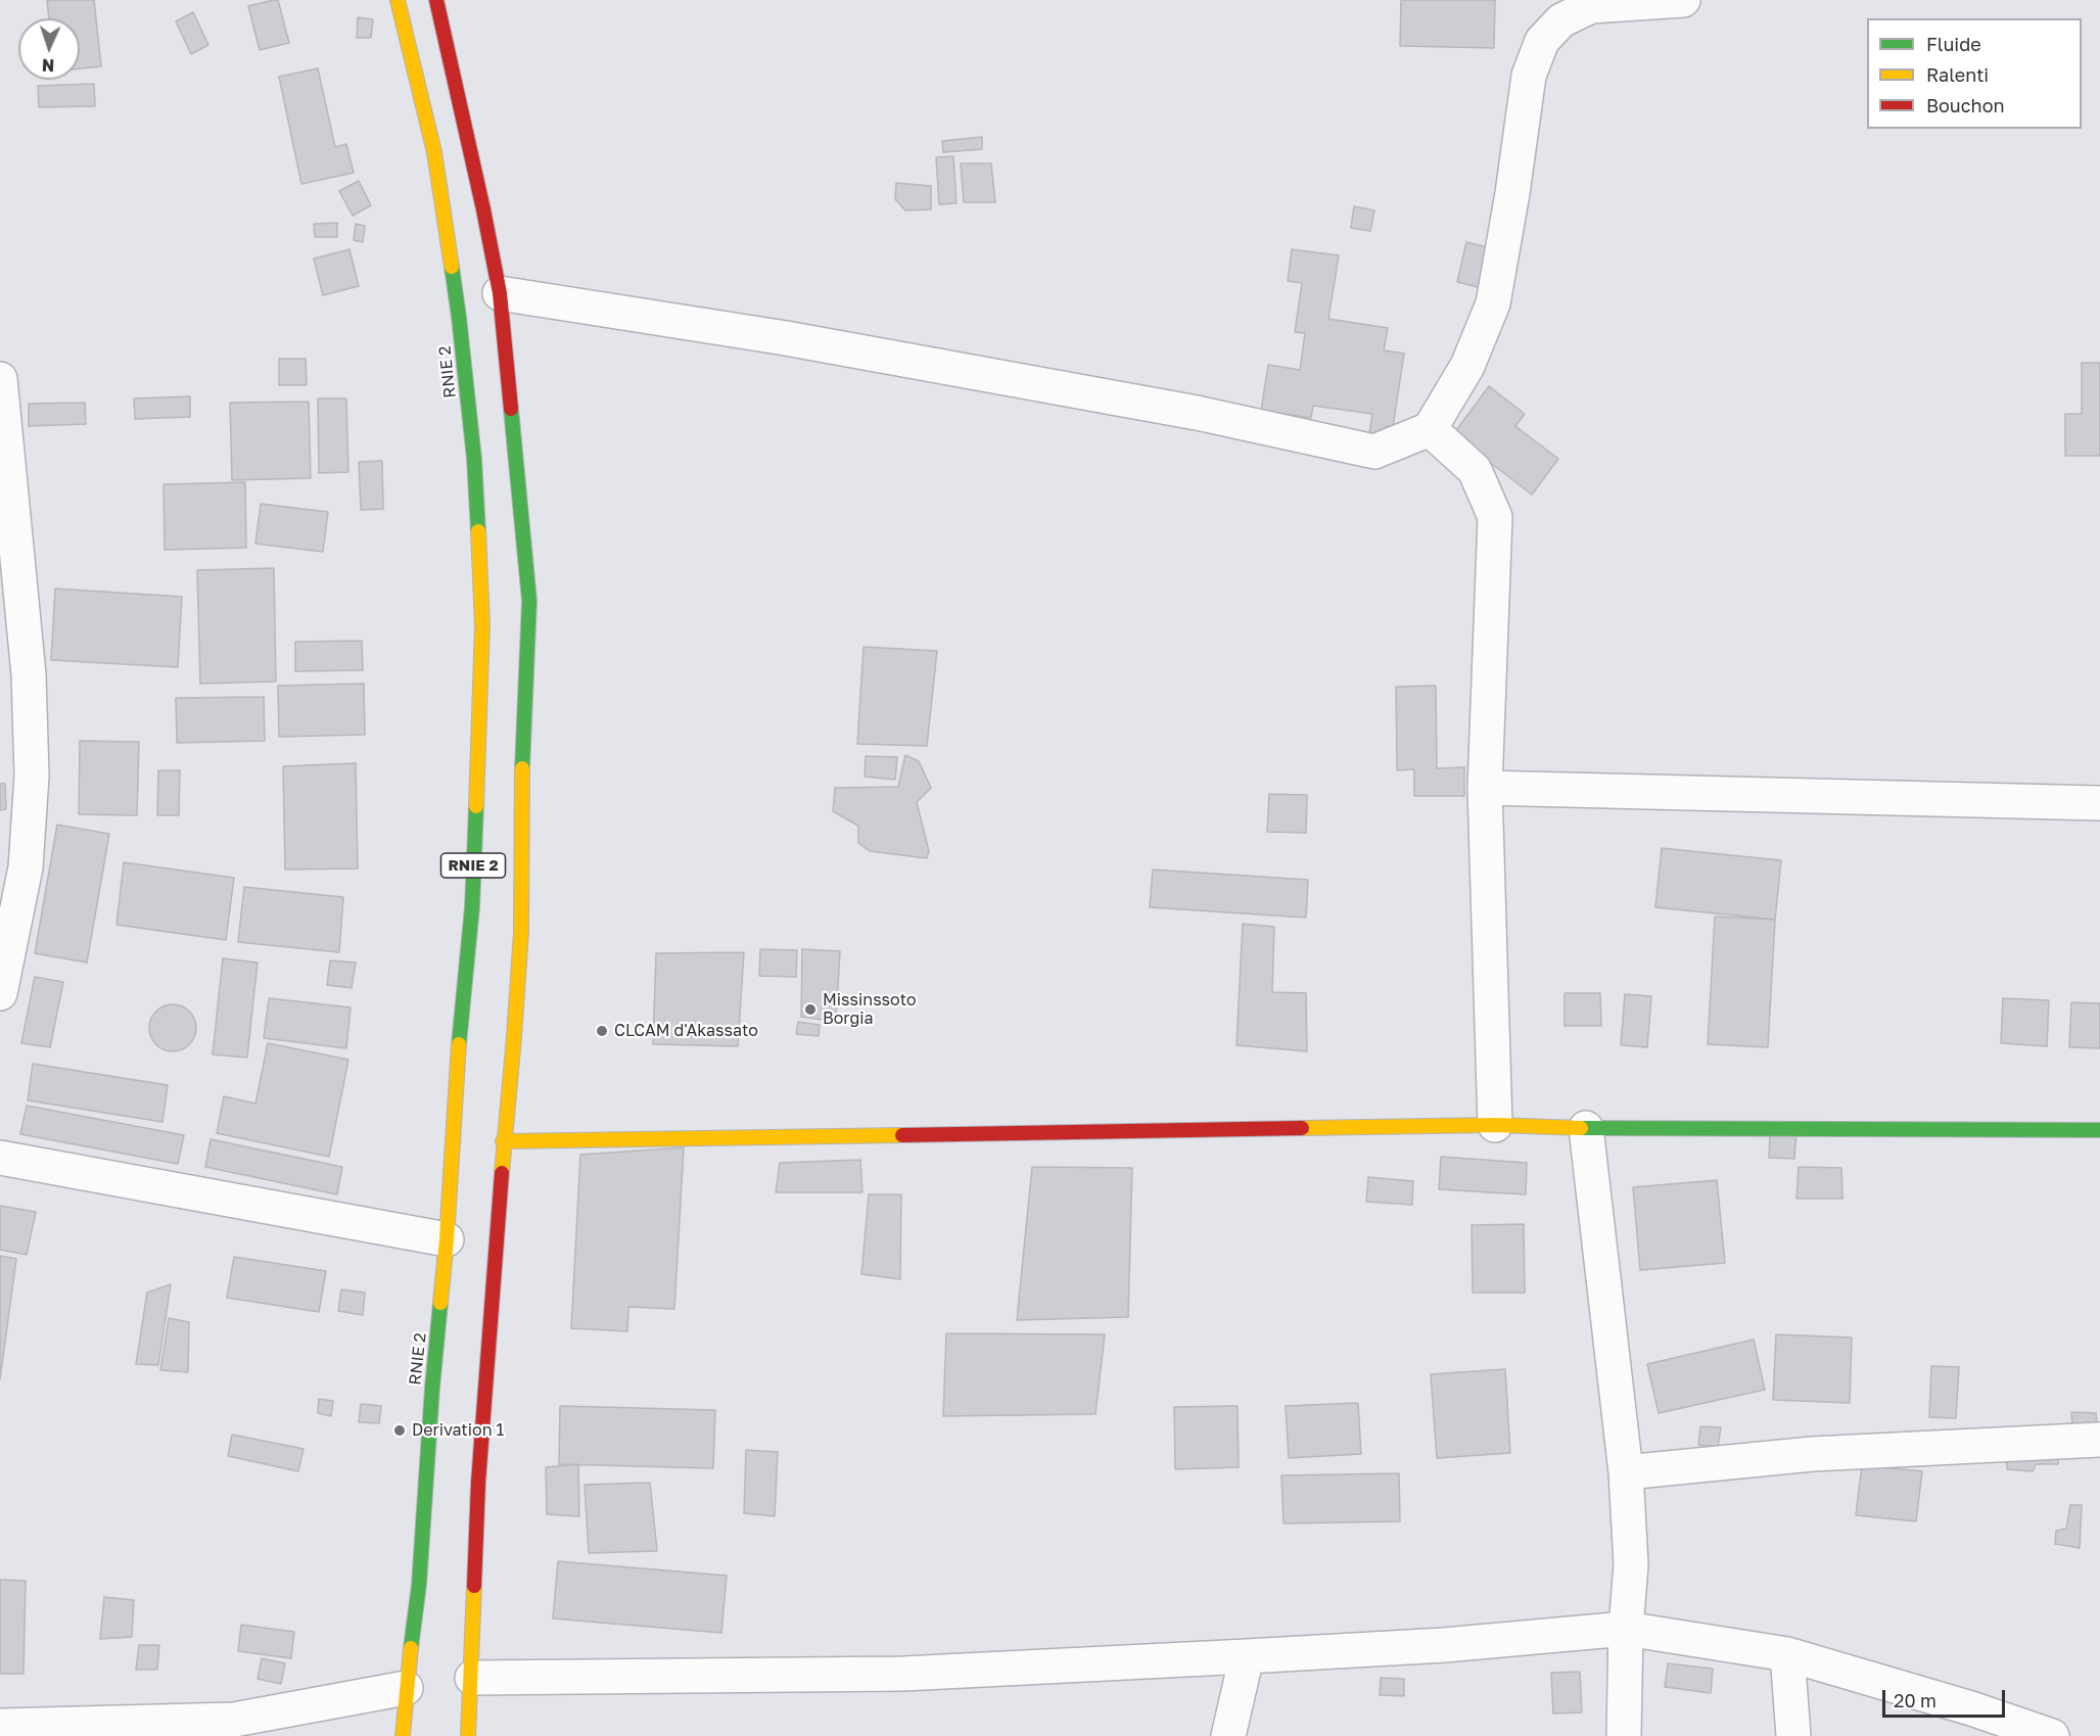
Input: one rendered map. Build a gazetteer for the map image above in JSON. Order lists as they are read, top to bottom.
{
  "streets": {
    "main road": ["RNIE 2"]
  },
  "places": ["Missinssoto Borgia", "CLCAM d'Akassato", "Derivation 1"],
  "legend": ["Fluide", "Ralenti", "Bouchon"],
  "scale_bar": "20 m",
  "north": "bottom"
}
